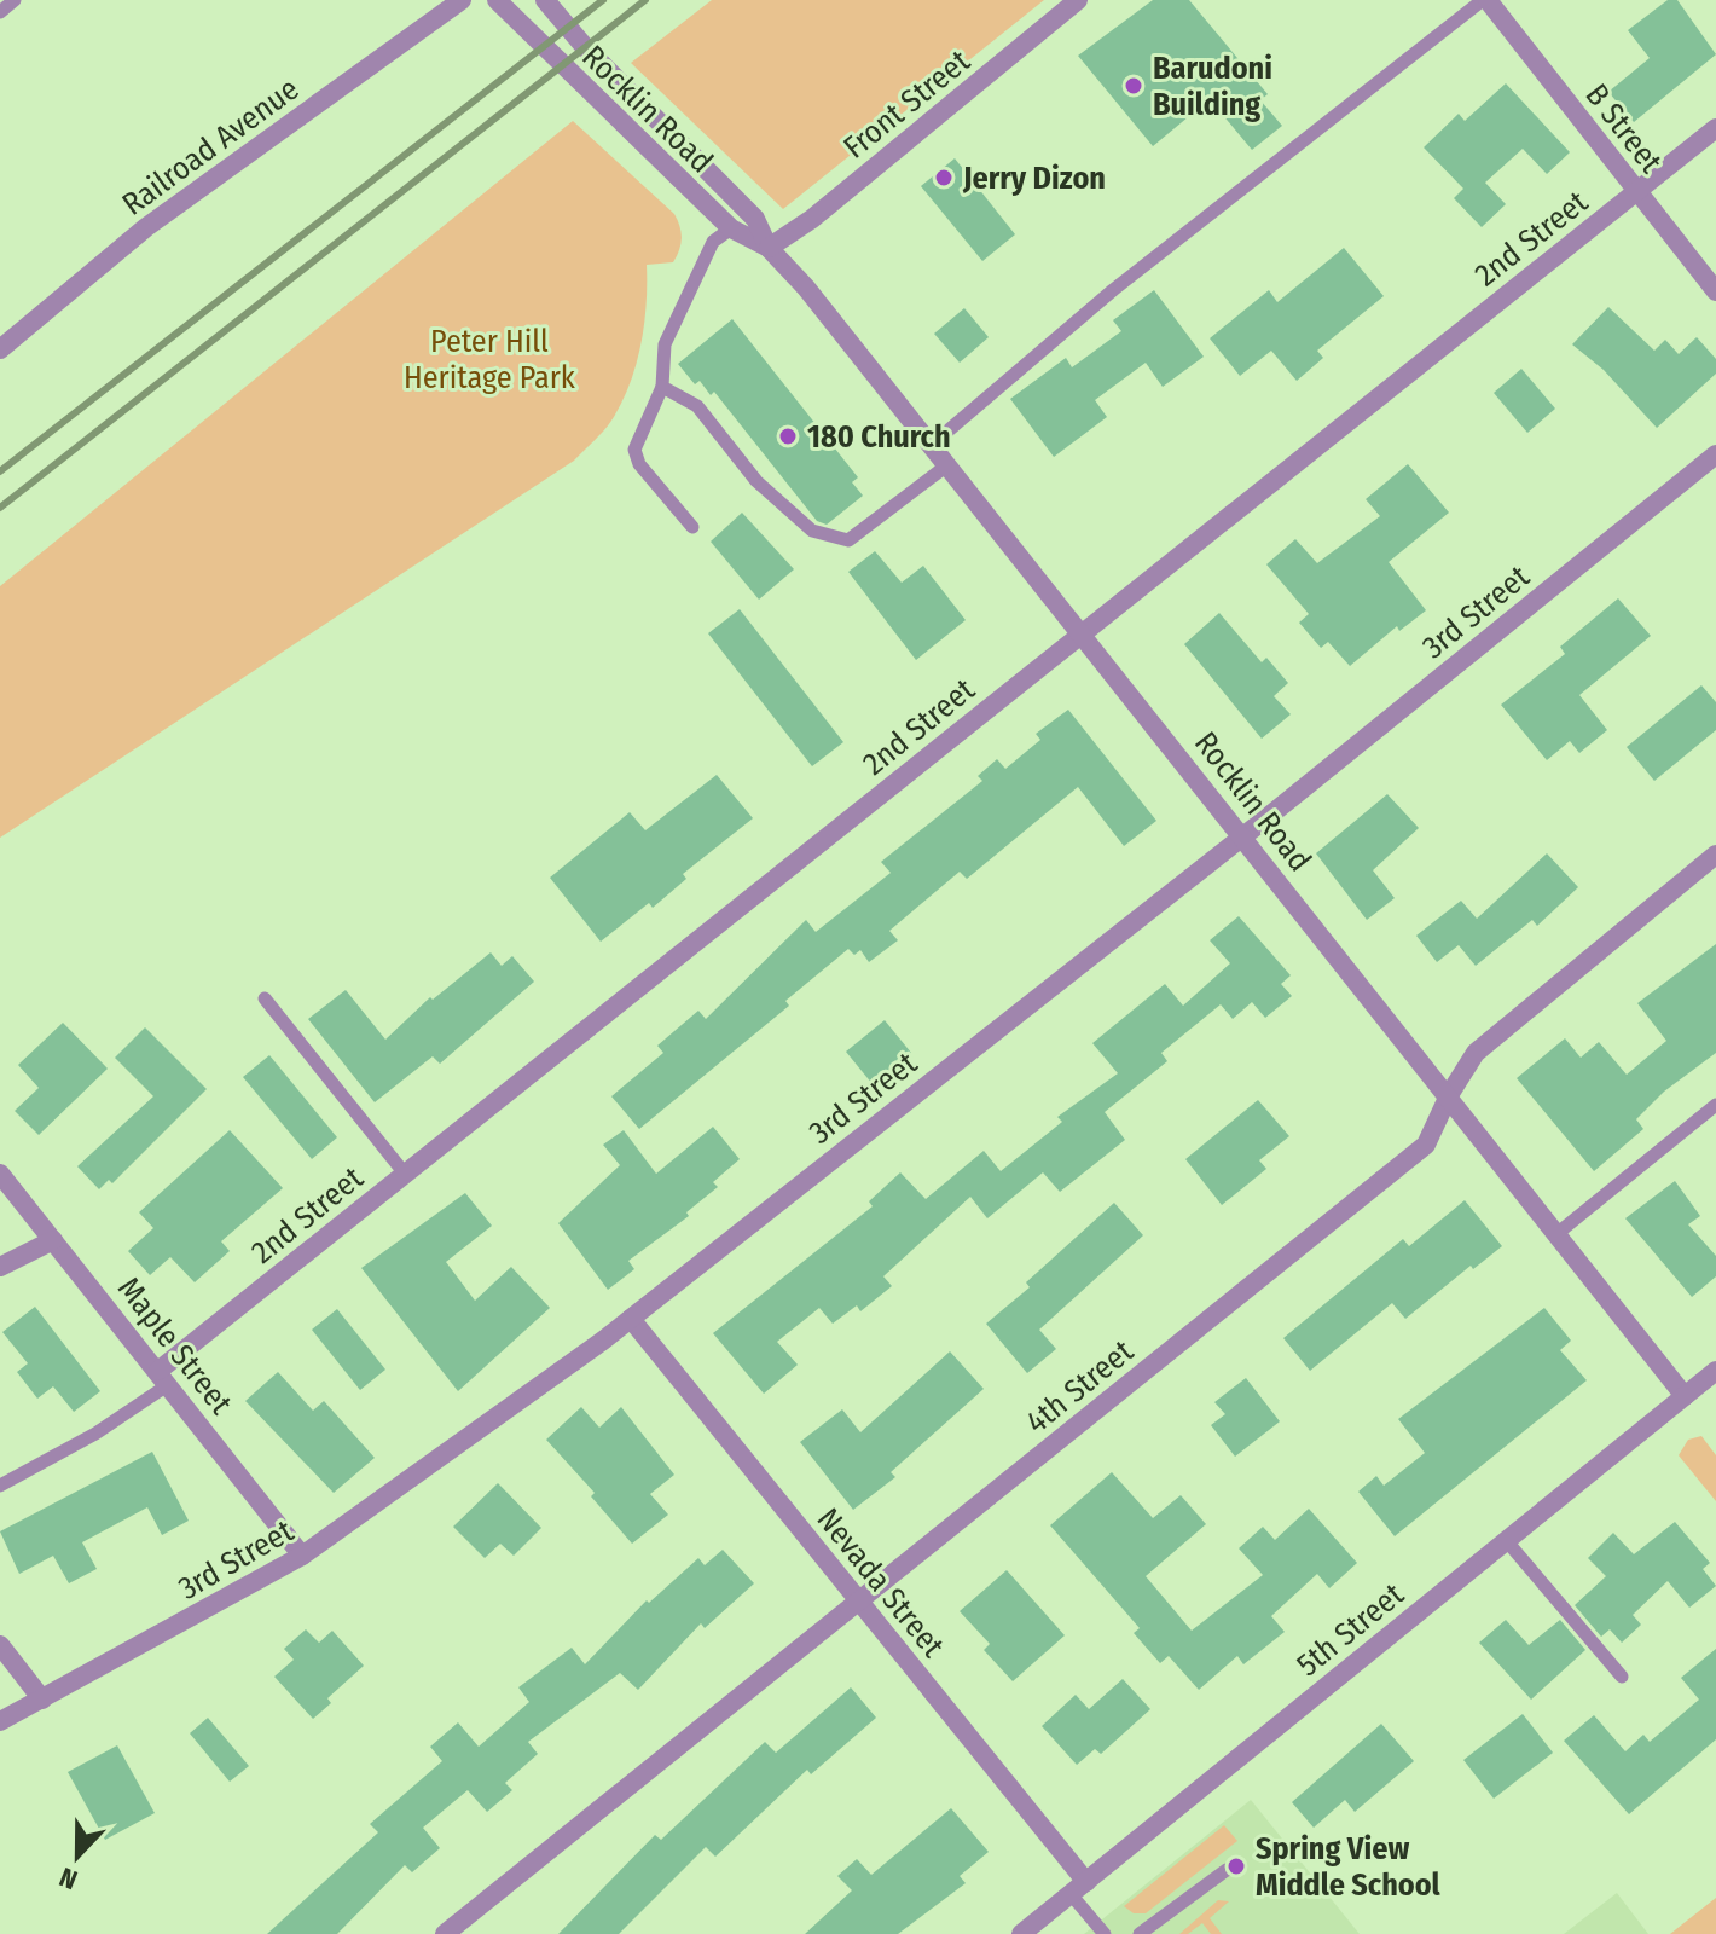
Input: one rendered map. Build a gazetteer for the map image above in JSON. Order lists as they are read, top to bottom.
{
  "streets": {
    "street": [
      "Front Street",
      "Rocklin Road",
      "B Street",
      "Railroad Avenue",
      "2nd Street",
      "3rd Street",
      "Maple Street",
      "4th Street",
      "Nevada Street",
      "5th Street"
    ]
  },
  "crossings": [
    ["Front Street", "Rocklin Road"],
    ["Rocklin Road", "2nd Street"],
    ["Rocklin Road", "3rd Street"],
    ["Rocklin Road", "4th Street"],
    ["Rocklin Road", "5th Street"],
    ["B Street", "2nd Street"],
    ["2nd Street", "Maple Street"],
    ["3rd Street", "Maple Street"],
    ["3rd Street", "Nevada Street"],
    ["4th Street", "Nevada Street"],
    ["Nevada Street", "5th Street"]
  ],
  "parks": ["Peter Hill Heritage Park"],
  "places": [
    "Barudoni Building",
    "Jerry Dizon",
    "180 Church",
    "Spring View Middle School"
  ],
  "north": "bottom"
}
